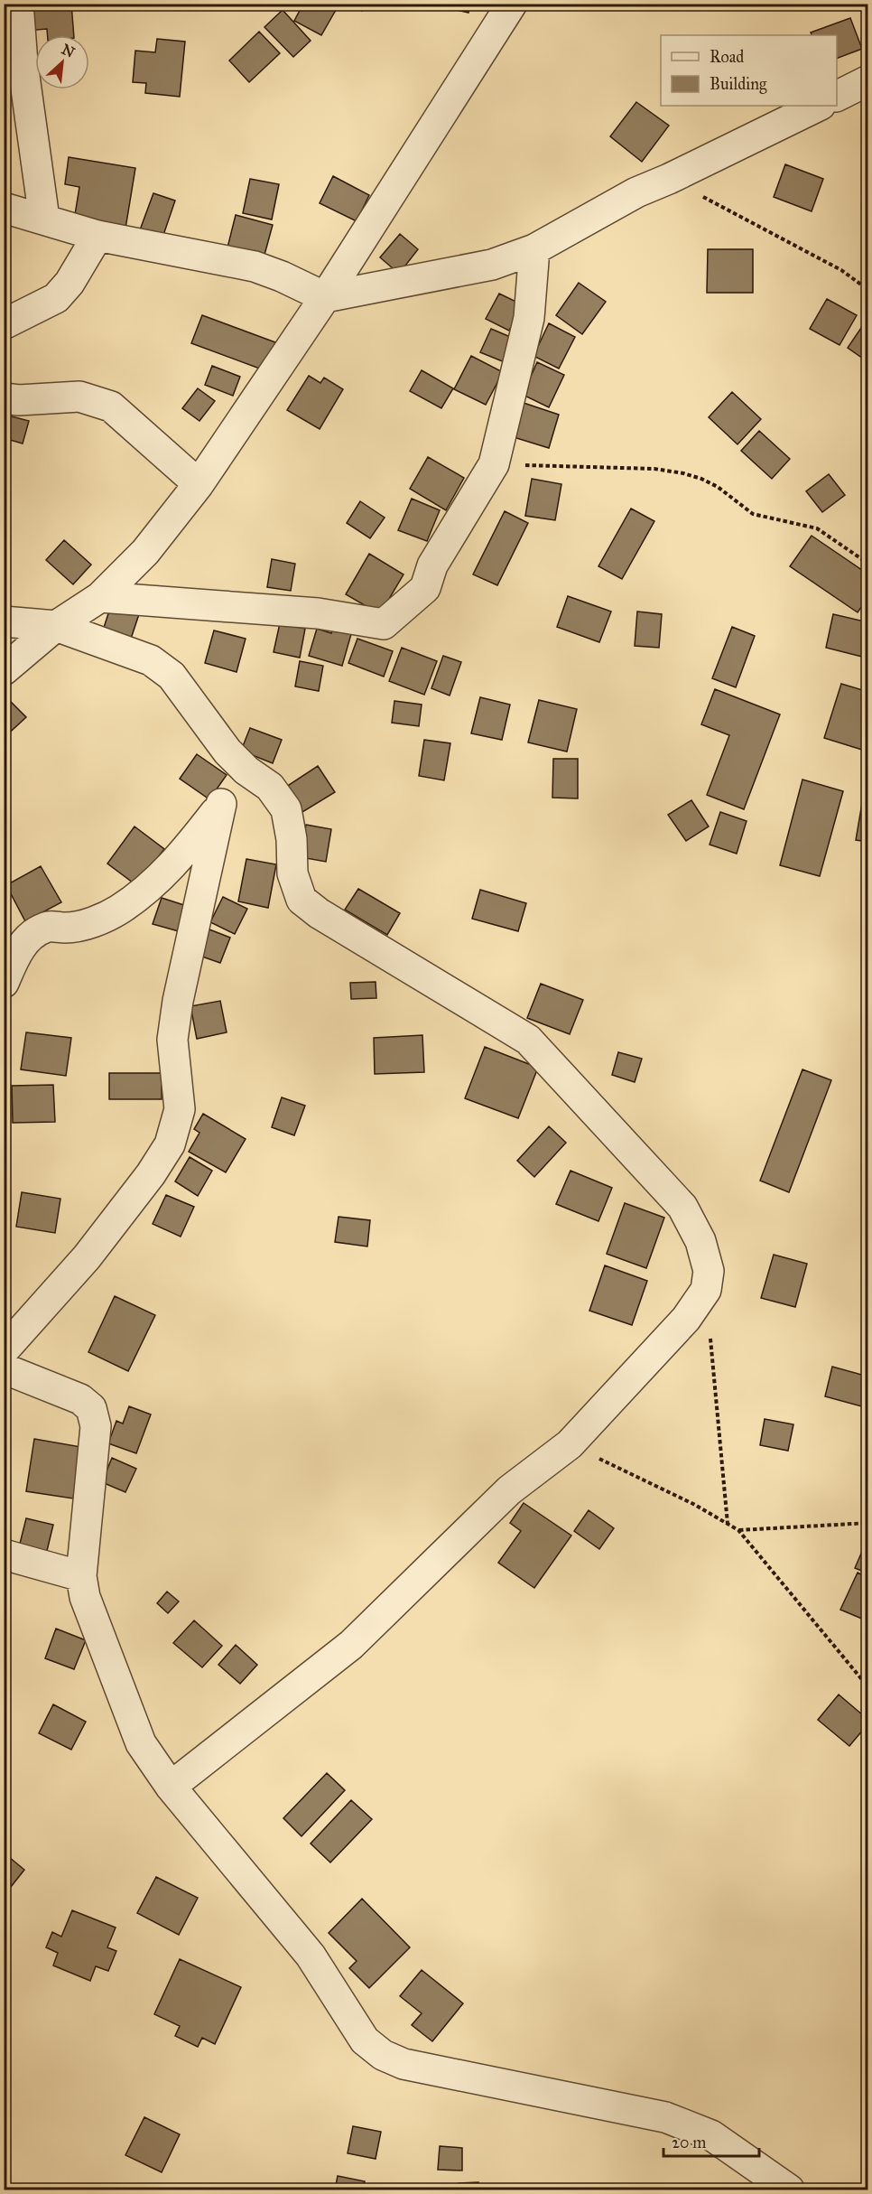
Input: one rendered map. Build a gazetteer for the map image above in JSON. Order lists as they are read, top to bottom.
{
  "legend": ["Road", "Building"],
  "scale_bar": "20 m",
  "north": "top right"
}
